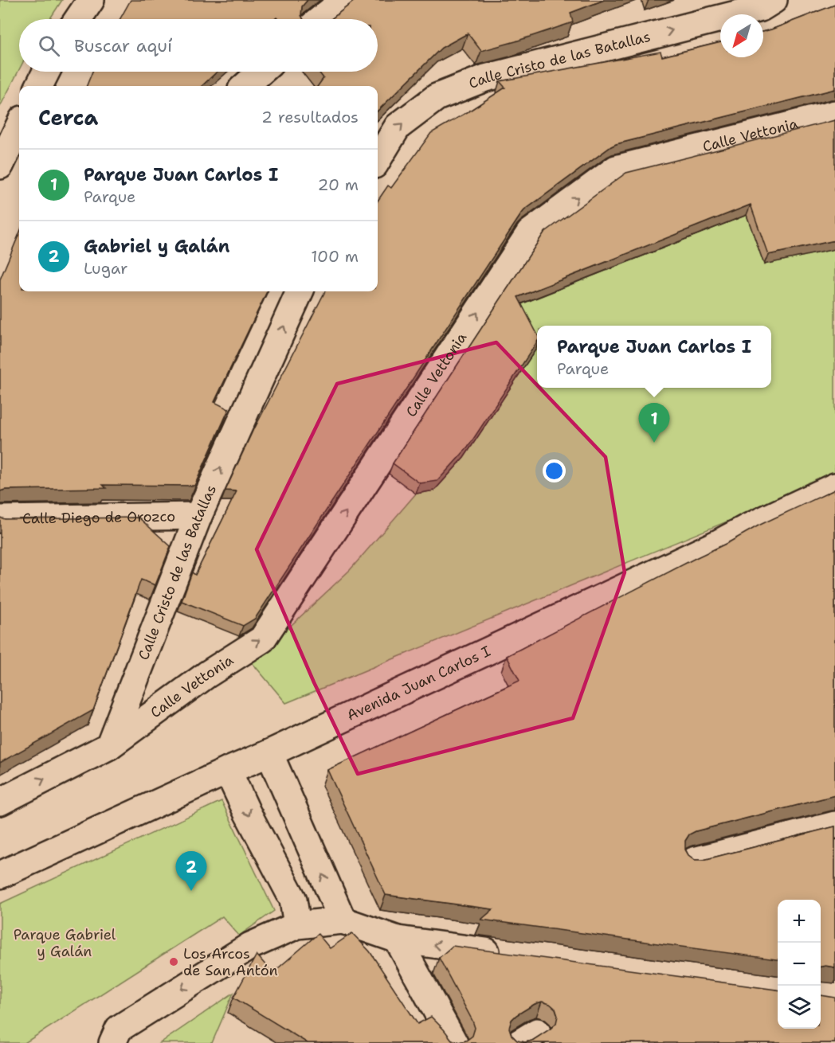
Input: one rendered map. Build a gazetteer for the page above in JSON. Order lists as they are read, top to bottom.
{
  "streets": {
    "street": [
      "Calle Cristo de las Batallas",
      "Calle Vettonia",
      "Calle Diego de Orozco",
      "Avenida Juan Carlos I"
    ]
  },
  "crossings": [
    ["Calle Cristo de las Batallas", "Calle Vettonia"],
    ["Calle Cristo de las Batallas", "Calle Diego de Orozco"]
  ],
  "one_way": ["Calle Cristo de las Batallas", "Calle Vettonia"],
  "parks": ["Parque Gabriel y Galán"],
  "places": ["Los Arcos de San Antón"],
  "north": "bottom left",
  "page": {
    "search": "Buscar aquí",
    "heading": ["Cerca", "2 resultados"],
    "list": [
      {
        "mark": "1",
        "name": "Parque Juan Carlos I",
        "note": "Parque",
        "value": "20 m"
      },
      {
        "mark": "2",
        "name": "Gabriel y Galán",
        "note": "Lugar",
        "value": "100 m"
      }
    ],
    "popup": ["Parque Juan Carlos I", "Parque"],
    "pins": ["1", "2"],
    "map_buttons": ["+", "−"]
  }
}
